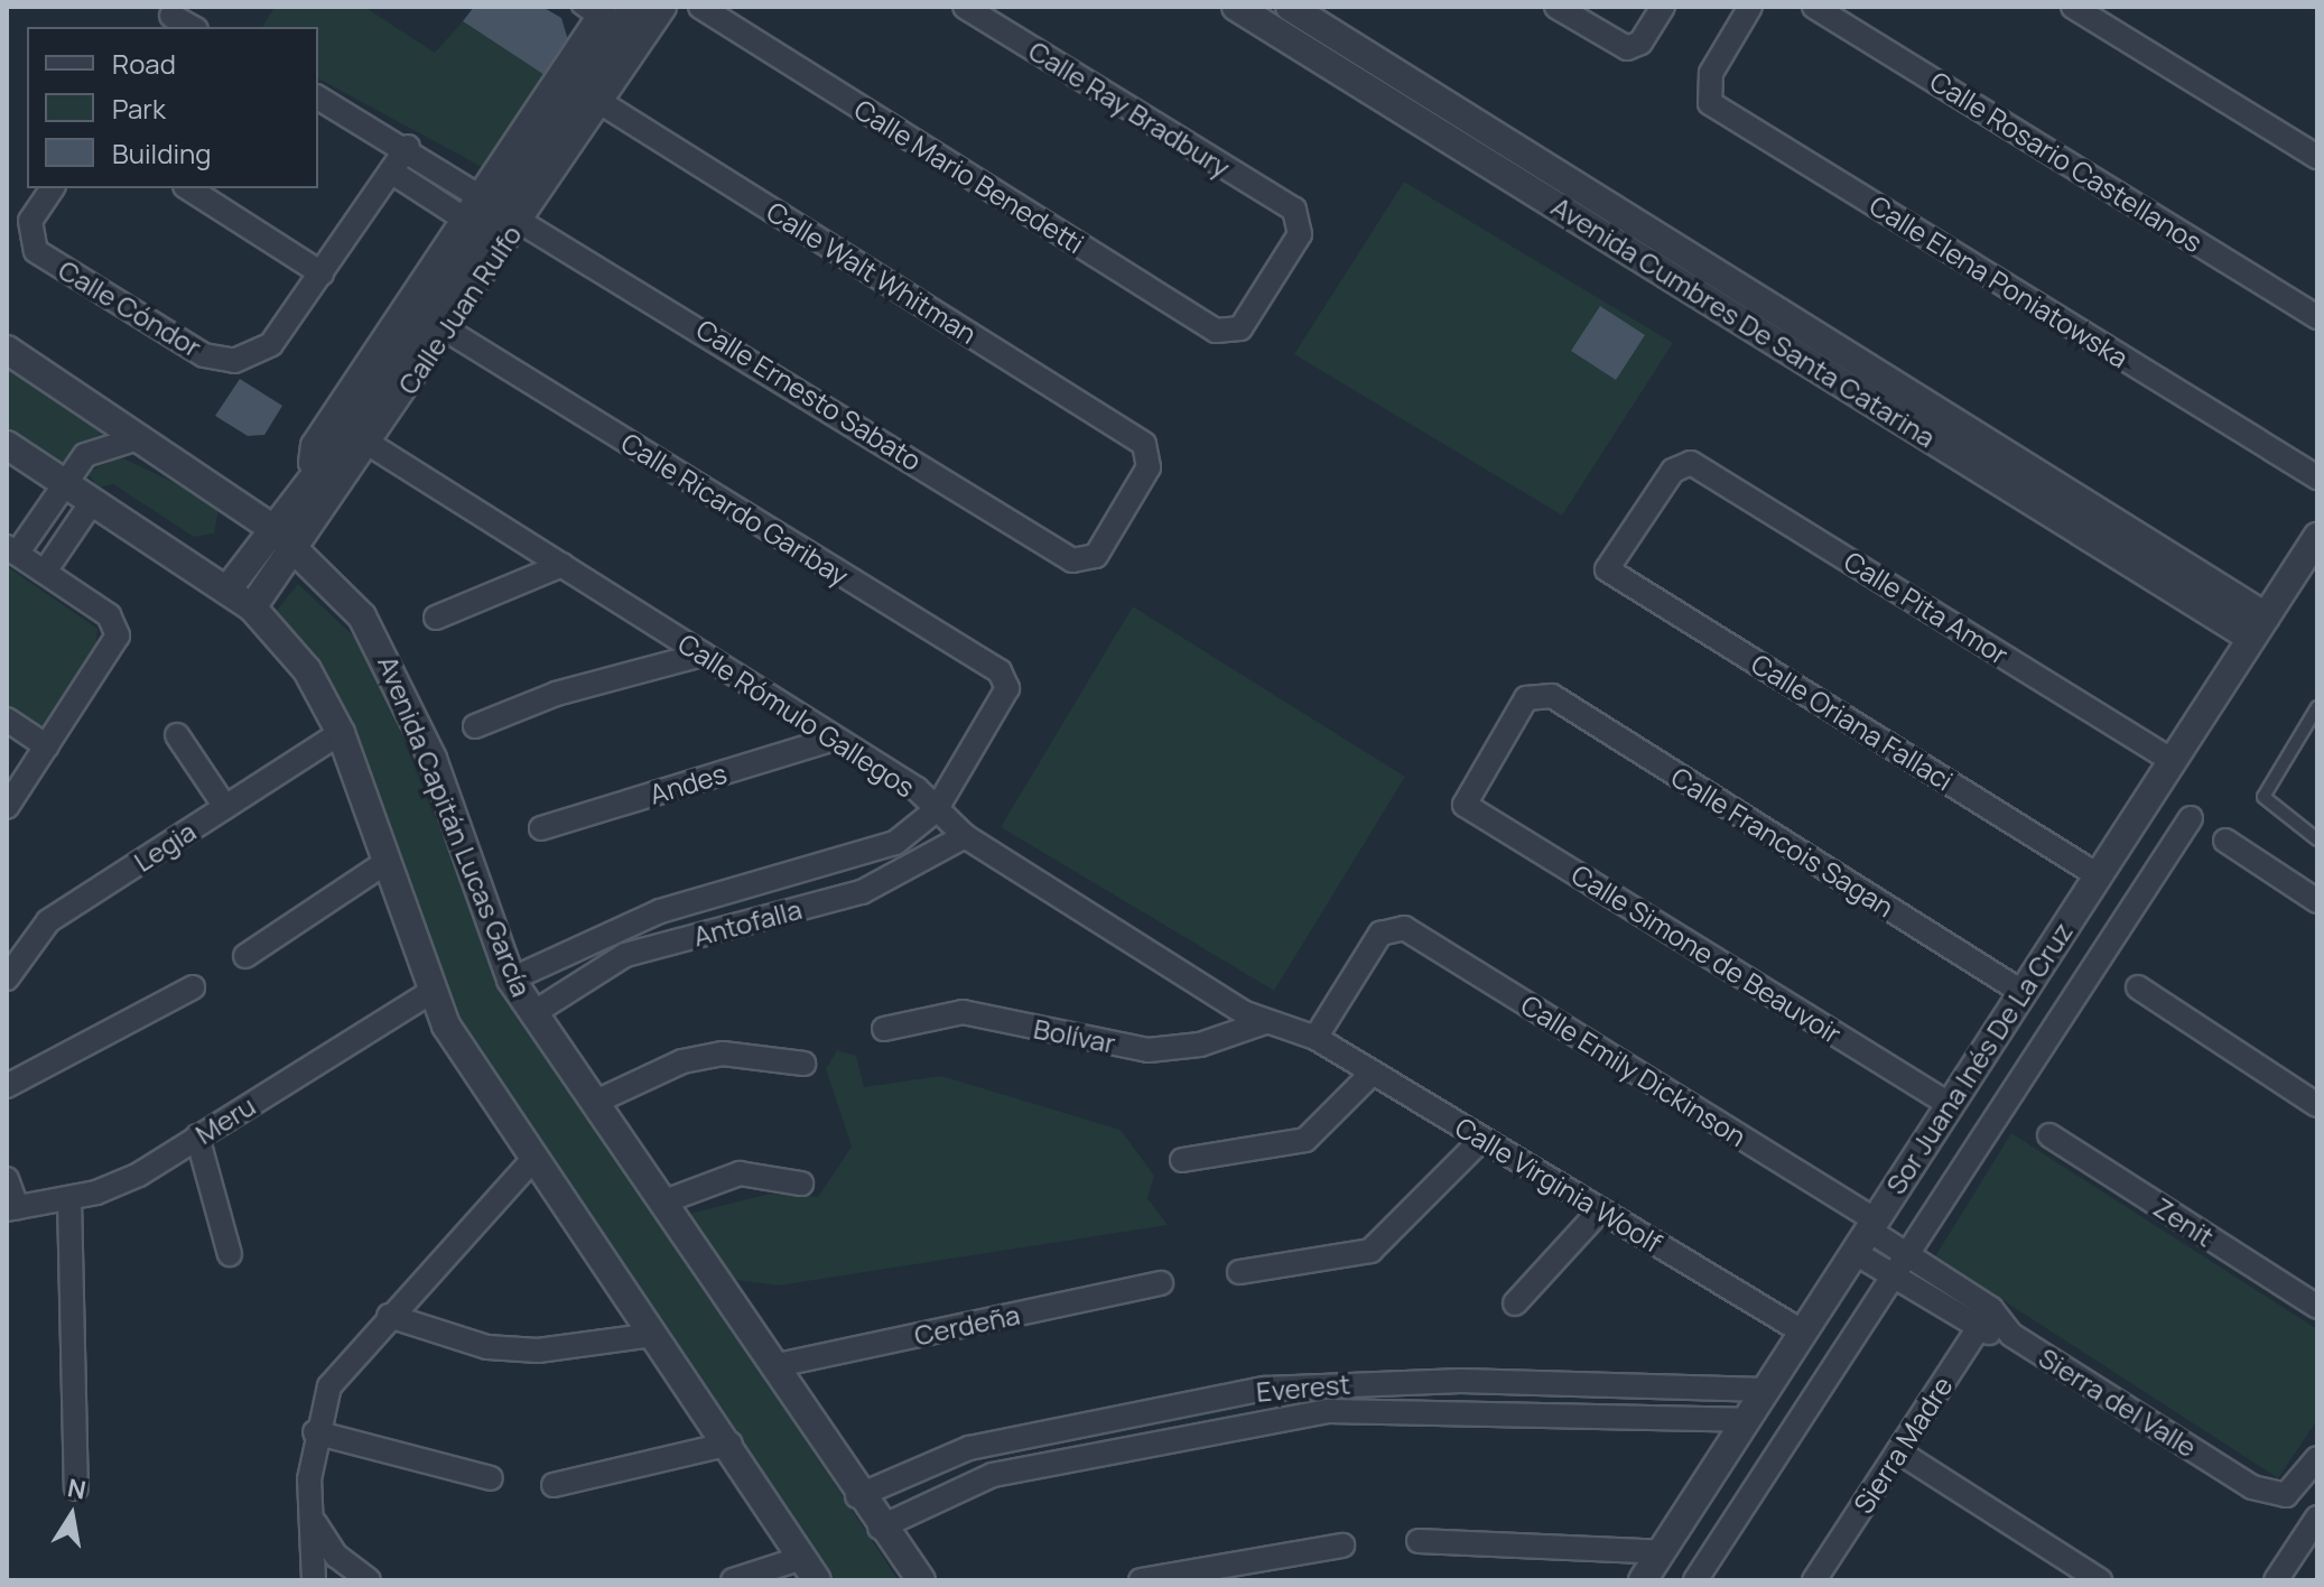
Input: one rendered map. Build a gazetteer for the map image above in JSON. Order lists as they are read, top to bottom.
{
  "streets": {
    "street": [
      "Calle Ray Bradbury",
      "Calle Rosario Castellanos",
      "Calle Mario Benedetti",
      "Calle Walt Whitman",
      "Calle Elena Poniatowska",
      "Calle Cóndor",
      "Calle Juan Rulfo",
      "Avenida Cumbres De Santa Catarina",
      "Calle Ernesto Sabato",
      "Calle Ricardo Garibay",
      "Calle Pita Amor",
      "Calle Rómulo Gallegos",
      "Calle Oriana Fallaci",
      "Andes",
      "Avenida Capitán Lucas García",
      "Calle Francois Sagan",
      "Legia",
      "Antofalla",
      "Calle Simone de Beauvoir",
      "Bolívar",
      "Sor Juana Inés De La Cruz",
      "Calle Emily Dickinson",
      "Meru",
      "Calle Virginia Woolf",
      "Zenit",
      "Cerdeña",
      "Everest",
      "Sierra del Valle",
      "Sierra Madre"
    ]
  },
  "crossings": [
    ["Calle Ray Bradbury", "Calle Mario Benedetti"],
    ["Calle Walt Whitman", "Calle Juan Rulfo"],
    ["Calle Walt Whitman", "Calle Ernesto Sabato"],
    ["Calle Cóndor", "Calle Ernesto Sabato"],
    ["Calle Juan Rulfo", "Calle Ernesto Sabato"],
    ["Calle Juan Rulfo", "Calle Ricardo Garibay"],
    ["Calle Juan Rulfo", "Calle Rómulo Gallegos"],
    ["Calle Juan Rulfo", "Avenida Capitán Lucas García"],
    ["Avenida Cumbres De Santa Catarina", "Sor Juana Inés De La Cruz"],
    ["Calle Ricardo Garibay", "Calle Rómulo Gallegos"],
    ["Calle Ricardo Garibay", "Antofalla"],
    ["Calle Pita Amor", "Calle Oriana Fallaci"],
    ["Calle Pita Amor", "Sor Juana Inés De La Cruz"],
    ["Calle Rómulo Gallegos", "Andes"],
    ["Calle Rómulo Gallegos", "Antofalla"],
    ["Calle Rómulo Gallegos", "Bolívar"],
    ["Calle Rómulo Gallegos", "Calle Emily Dickinson"],
    ["Calle Rómulo Gallegos", "Calle Virginia Woolf"],
    ["Calle Oriana Fallaci", "Sor Juana Inés De La Cruz"],
    ["Avenida Capitán Lucas García", "Antofalla"],
    ["Avenida Capitán Lucas García", "Cerdeña"],
    ["Avenida Capitán Lucas García", "Everest"],
    ["Calle Francois Sagan", "Calle Simone de Beauvoir"],
    ["Calle Francois Sagan", "Sor Juana Inés De La Cruz"],
    ["Calle Simone de Beauvoir", "Sor Juana Inés De La Cruz"],
    ["Sor Juana Inés De La Cruz", "Calle Emily Dickinson"],
    ["Sor Juana Inés De La Cruz", "Calle Virginia Woolf"],
    ["Sor Juana Inés De La Cruz", "Everest"],
    ["Sor Juana Inés De La Cruz", "Sierra del Valle"],
    ["Calle Emily Dickinson", "Calle Virginia Woolf"],
    ["Calle Emily Dickinson", "Sierra del Valle"],
    ["Sierra del Valle", "Sierra Madre"]
  ],
  "legend": ["Road", "Park", "Building"],
  "north": "top"
}
